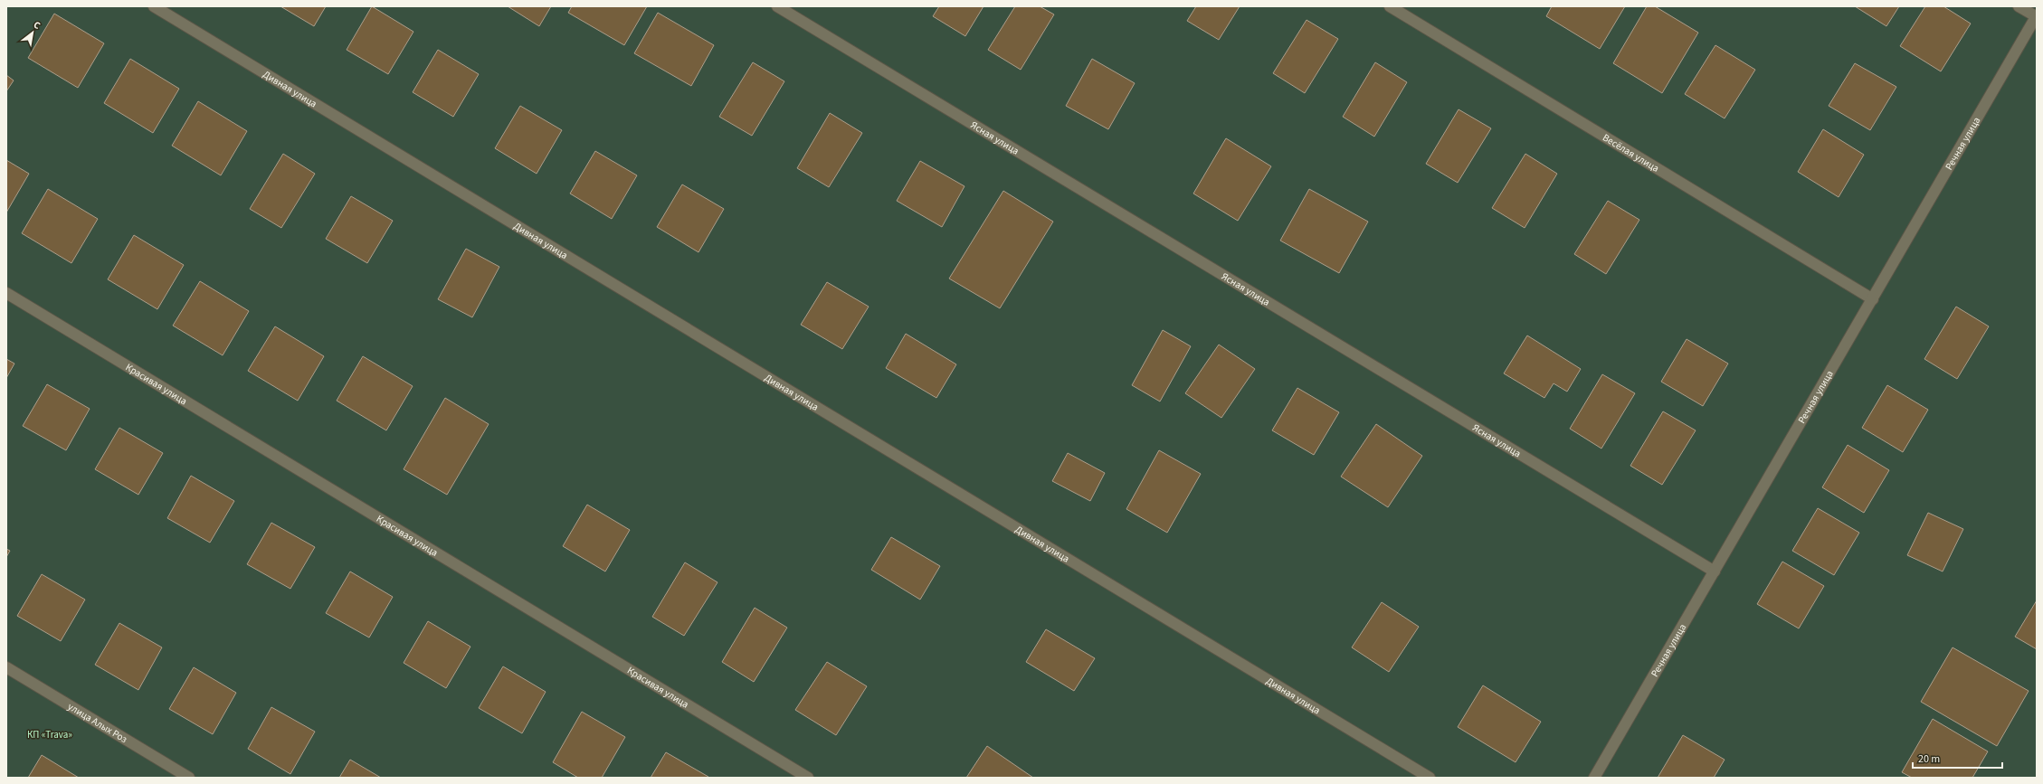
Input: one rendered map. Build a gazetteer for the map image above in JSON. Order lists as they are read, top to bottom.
{
  "streets": {
    "street": [
      "Дивная улица",
      "Ясная улица",
      "Речная улица",
      "Весёлая улица",
      "Красивая улица",
      "улица Алых Роз"
    ]
  },
  "crossings": [
    ["Ясная улица", "Речная улица"],
    ["Речная улица", "Весёлая улица"]
  ],
  "parks": ["КП «Trava»"],
  "scale_bar": "20 m",
  "north": "top right"
}
